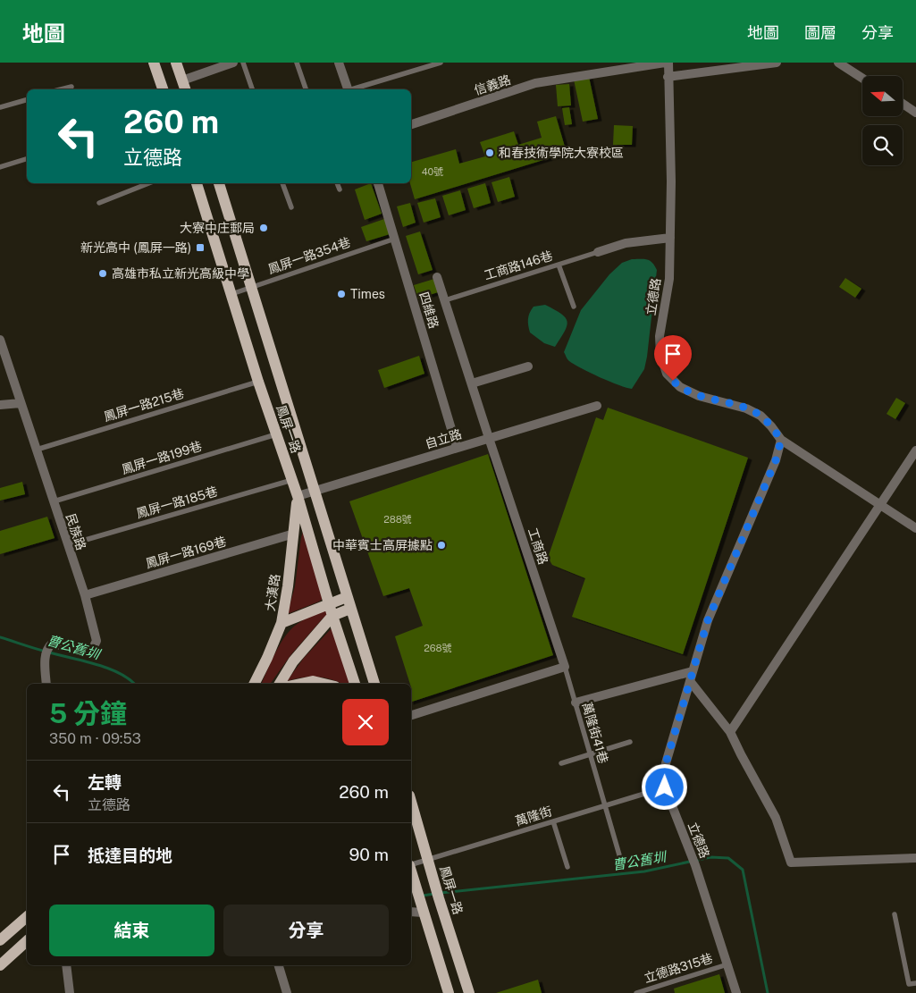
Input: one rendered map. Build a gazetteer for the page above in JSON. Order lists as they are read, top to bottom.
{
  "streets": {
    "main road": ["鳳屏一路", "大漢路"],
    "street": [
      "信義路",
      "立德路",
      "四維路",
      "自立路",
      "民族路",
      "工商路",
      "鳳屏一路169巷"
    ],
    "lane": [
      "鳳屏一路354巷",
      "工商路146巷",
      "鳳屏一路215巷",
      "鳳屏一路199巷",
      "鳳屏一路185巷",
      "萬隆街41巷",
      "萬隆街",
      "立德路315巷"
    ]
  },
  "crossings": [
    ["鳳屏一路354巷", "四維路"],
    ["鳳屏一路354巷", "鳳屏一路"],
    ["工商路146巷", "工商路"],
    ["立德路", "萬隆街"],
    ["立德路", "立德路315巷"],
    ["四維路", "自立路"],
    ["鳳屏一路215巷", "鳳屏一路"],
    ["鳳屏一路215巷", "民族路"],
    ["鳳屏一路", "自立路"],
    ["鳳屏一路", "鳳屏一路199巷"],
    ["鳳屏一路", "鳳屏一路185巷"],
    ["鳳屏一路", "大漢路"],
    ["鳳屏一路", "萬隆街"],
    ["自立路", "工商路"],
    ["自立路", "大漢路"],
    ["鳳屏一路199巷", "民族路"],
    ["鳳屏一路185巷", "民族路"],
    ["民族路", "鳳屏一路169巷"],
    ["工商路", "萬隆街41巷"],
    ["鳳屏一路169巷", "大漢路"],
    ["萬隆街41巷", "萬隆街"]
  ],
  "water": ["曹公舊圳"],
  "places": {
    "other": [
      "和春技術學院大寮校區",
      "大寮中庄郵局",
      "高雄市私立新光高級中學",
      "Times",
      "中華賓士高屏據點"
    ],
    "transit": ["新光高中 (鳳屏一路)"]
  },
  "house_numbers": ["40號", "288號", "268號"],
  "north": "left",
  "page": {
    "header": "地圖",
    "nav": ["地圖", "圖層", "分享"],
    "turn": ["260 m", "立德路"],
    "heading": ["5 分鐘", "350 m · 09:53"],
    "list": [
      {
        "name": "左轉",
        "note": "立德路",
        "value": "260 m"
      },
      {
        "name": "抵達目的地",
        "value": "90 m"
      }
    ],
    "buttons": ["結束", "分享"]
  }
}
